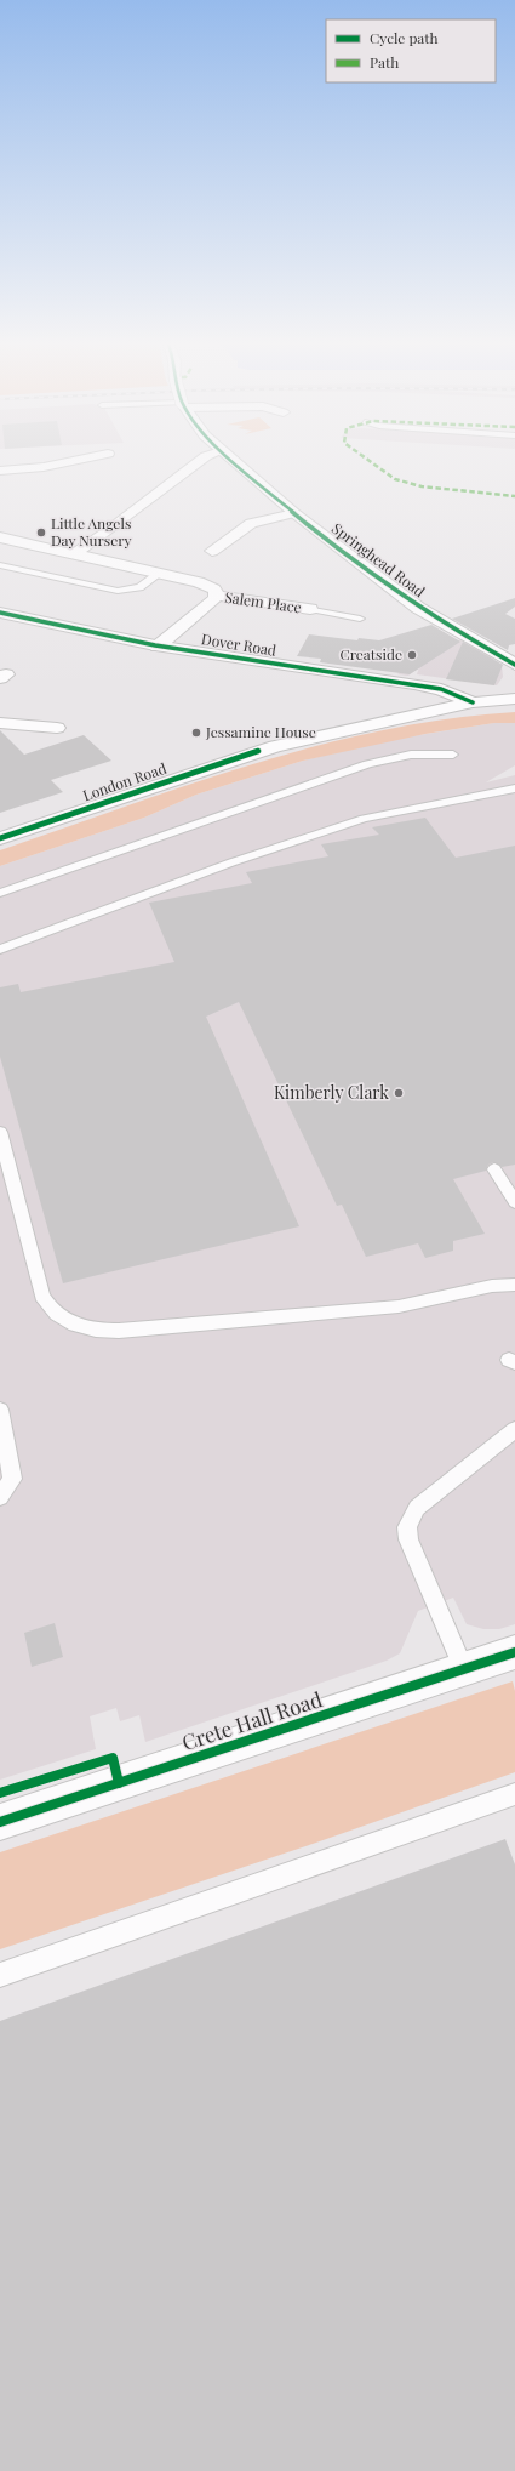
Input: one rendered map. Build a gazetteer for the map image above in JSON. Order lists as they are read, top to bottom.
{
  "streets": {
    "street": [
      "Springhead Road",
      "Salem Place",
      "Dover Road",
      "London Road",
      "Crete Hall Road"
    ]
  },
  "crossings": [
    ["Dover Road", "London Road"]
  ],
  "places": [
    "Little Angels Day Nursery",
    "Creatside",
    "Jessamine House",
    "Kimberly Clark"
  ],
  "legend": ["Cycle path", "Path"]
}
